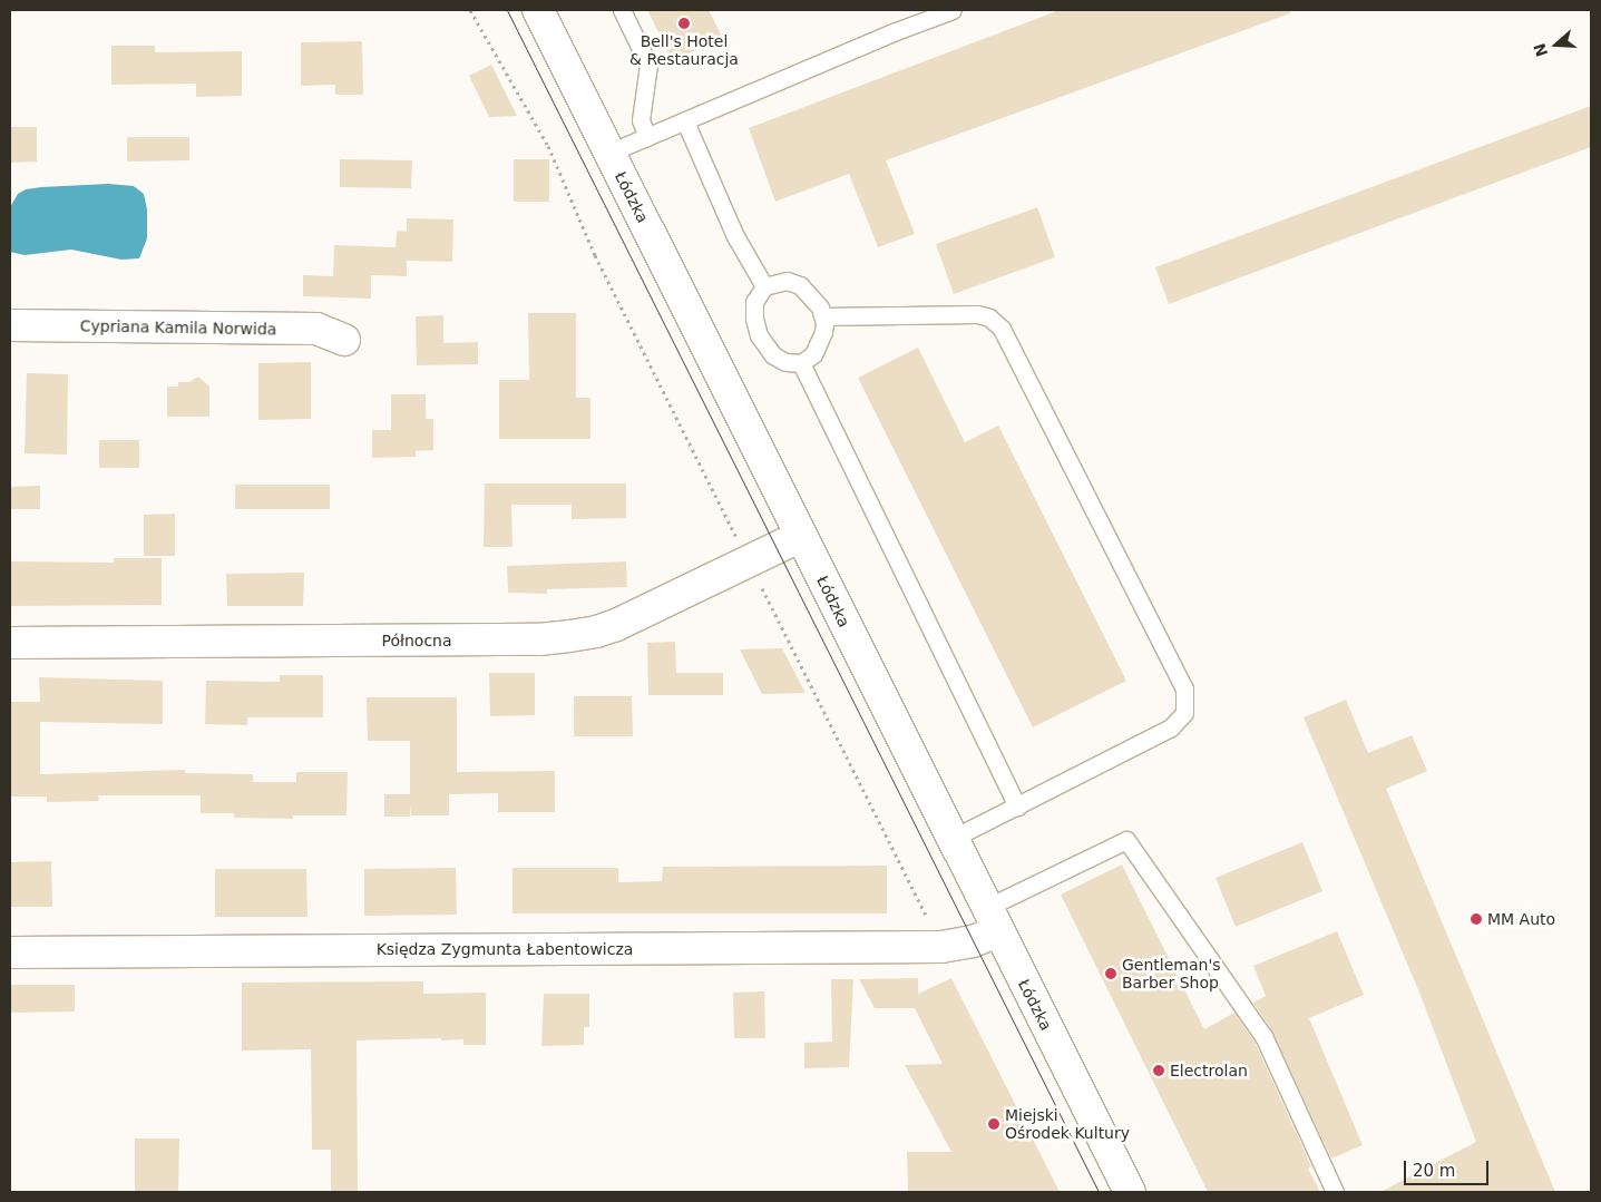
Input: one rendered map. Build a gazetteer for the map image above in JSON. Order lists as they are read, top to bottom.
{
  "streets": {
    "street": [
      "Łódzka",
      "Cypriana Kamila Norwida",
      "Północna",
      "Księdza Zygmunta Łabentowicza"
    ]
  },
  "crossings": [
    ["Łódzka", "Północna"],
    ["Łódzka", "Księdza Zygmunta Łabentowicza"]
  ],
  "places": [
    "Bell's Hotel & Restauracja",
    "MM Auto",
    "Gentleman's Barber Shop",
    "Electrolan",
    "Miejski Ośrodek Kultury"
  ],
  "scale_bar": "20 m",
  "north": "left"
}
